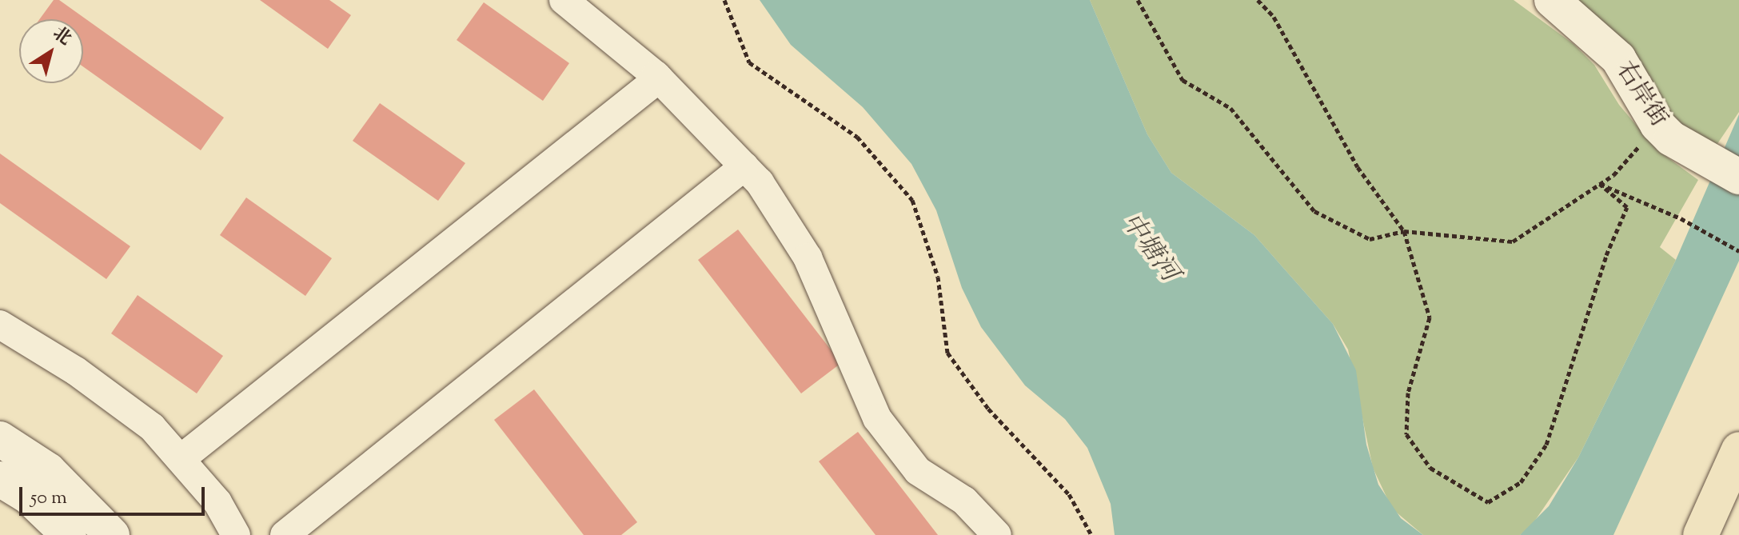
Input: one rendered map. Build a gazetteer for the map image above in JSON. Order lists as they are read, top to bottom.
{
  "streets": {
    "street": ["右岸街"]
  },
  "water": ["中塘河"],
  "scale_bar": "50 m",
  "north": "top right"
}
